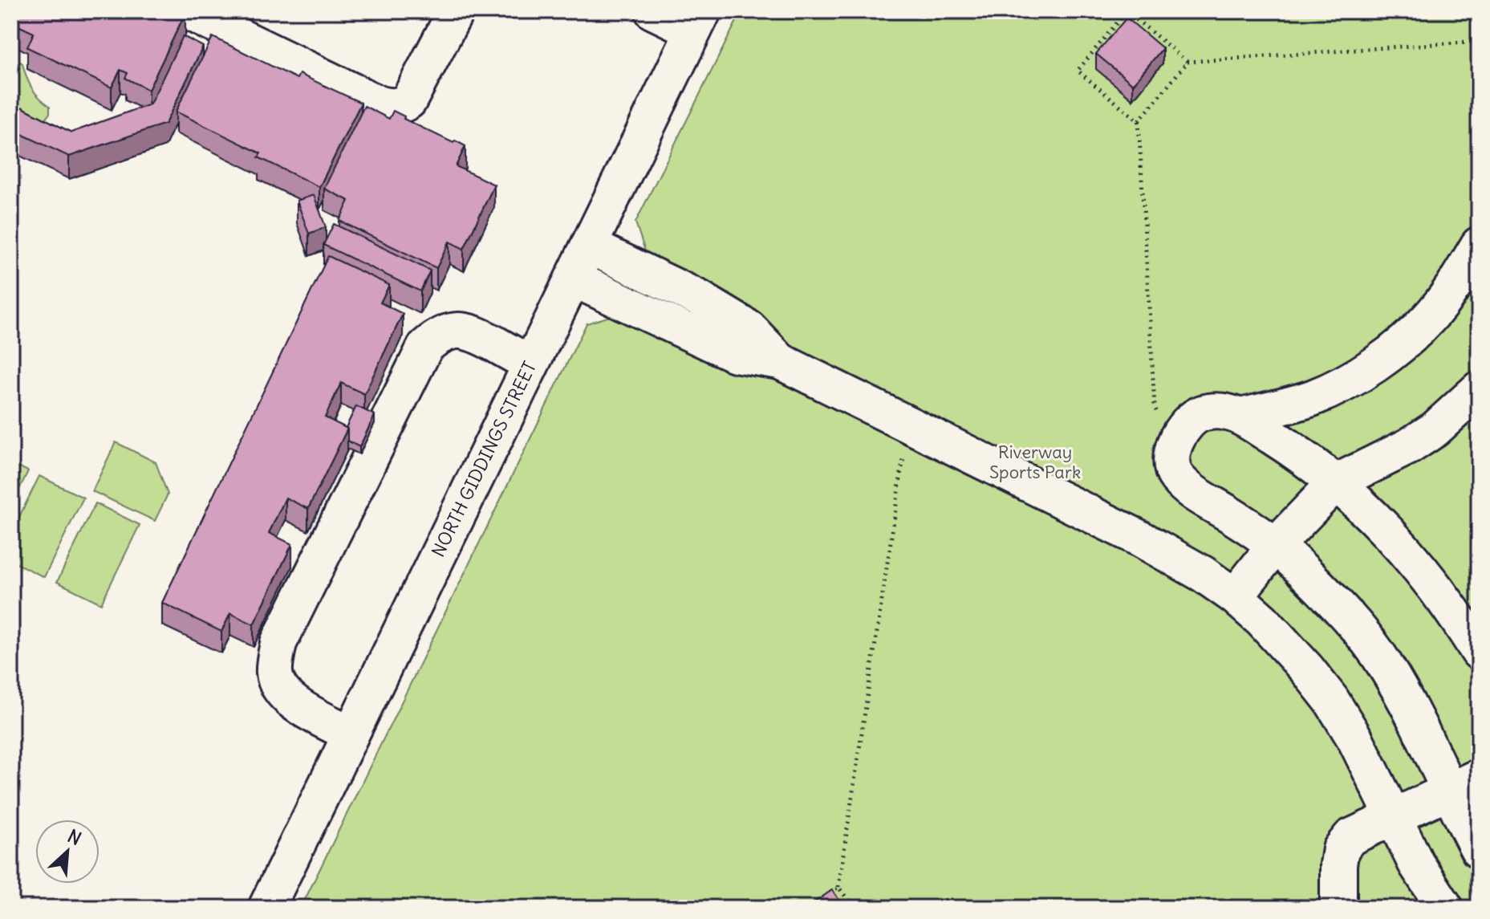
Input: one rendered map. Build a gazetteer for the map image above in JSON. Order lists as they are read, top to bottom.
{
  "streets": {
    "street": ["NORTH GIDDINGS STREET"]
  },
  "parks": ["Riverway Sports Park"],
  "north": "top right"
}
